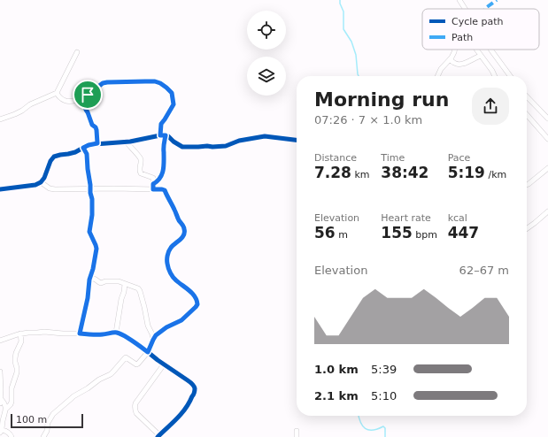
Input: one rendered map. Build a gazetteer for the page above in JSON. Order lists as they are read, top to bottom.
{
  "legend": ["Cycle path", "Path"],
  "scale_bar": "100 m",
  "page": {
    "heading": ["Morning run", "07:26 · 7 × 1.0 km"],
    "stats": [
      ["Distance", "7.28 km"],
      ["Time", "38:42"],
      ["Pace", "5:19 /km"],
      ["Elevation", "56 m"],
      ["Heart rate", "155 bpm"],
      ["kcal", "447"]
    ],
    "chart": ["Elevation", "62–67 m"],
    "list": [
      {
        "name": "1.0 km",
        "note": "5:39"
      },
      {
        "name": "2.1 km",
        "note": "5:10"
      }
    ],
    "scale": "100 m"
  }
}
